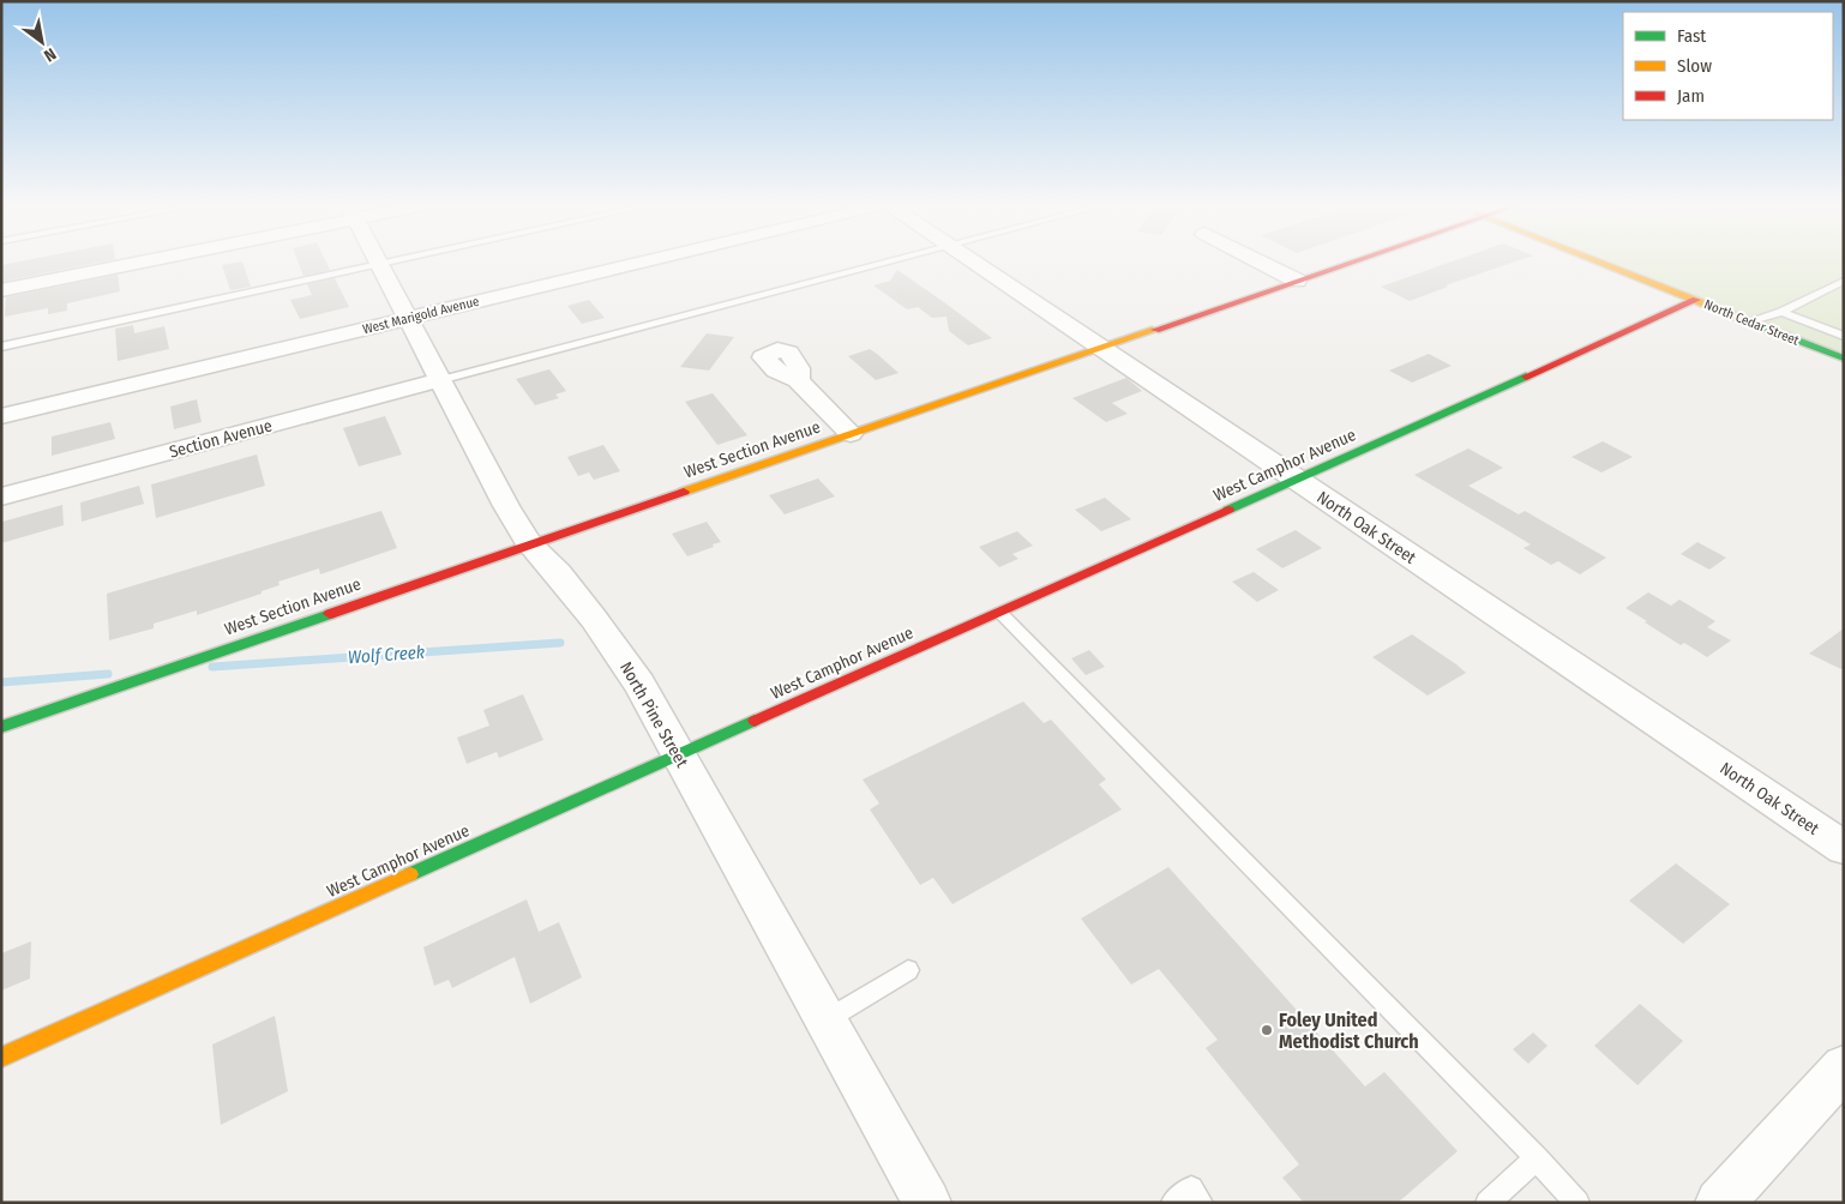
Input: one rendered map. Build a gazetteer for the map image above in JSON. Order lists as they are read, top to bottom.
{
  "streets": {
    "street": [
      "West Marigold Avenue",
      "North Cedar Street",
      "Section Avenue",
      "West Section Avenue",
      "West Camphor Avenue",
      "North Oak Street",
      "North Pine Street"
    ]
  },
  "crossings": [
    ["West Marigold Avenue", "North Pine Street"],
    ["North Cedar Street", "West Camphor Avenue"],
    ["Section Avenue", "North Pine Street"],
    ["West Section Avenue", "North Oak Street"],
    ["West Section Avenue", "North Pine Street"],
    ["West Camphor Avenue", "North Oak Street"],
    ["West Camphor Avenue", "North Pine Street"]
  ],
  "water": ["Wolf Creek"],
  "places": ["Foley United Methodist Church"],
  "legend": ["Fast", "Slow", "Jam"],
  "north": "bottom right"
}
